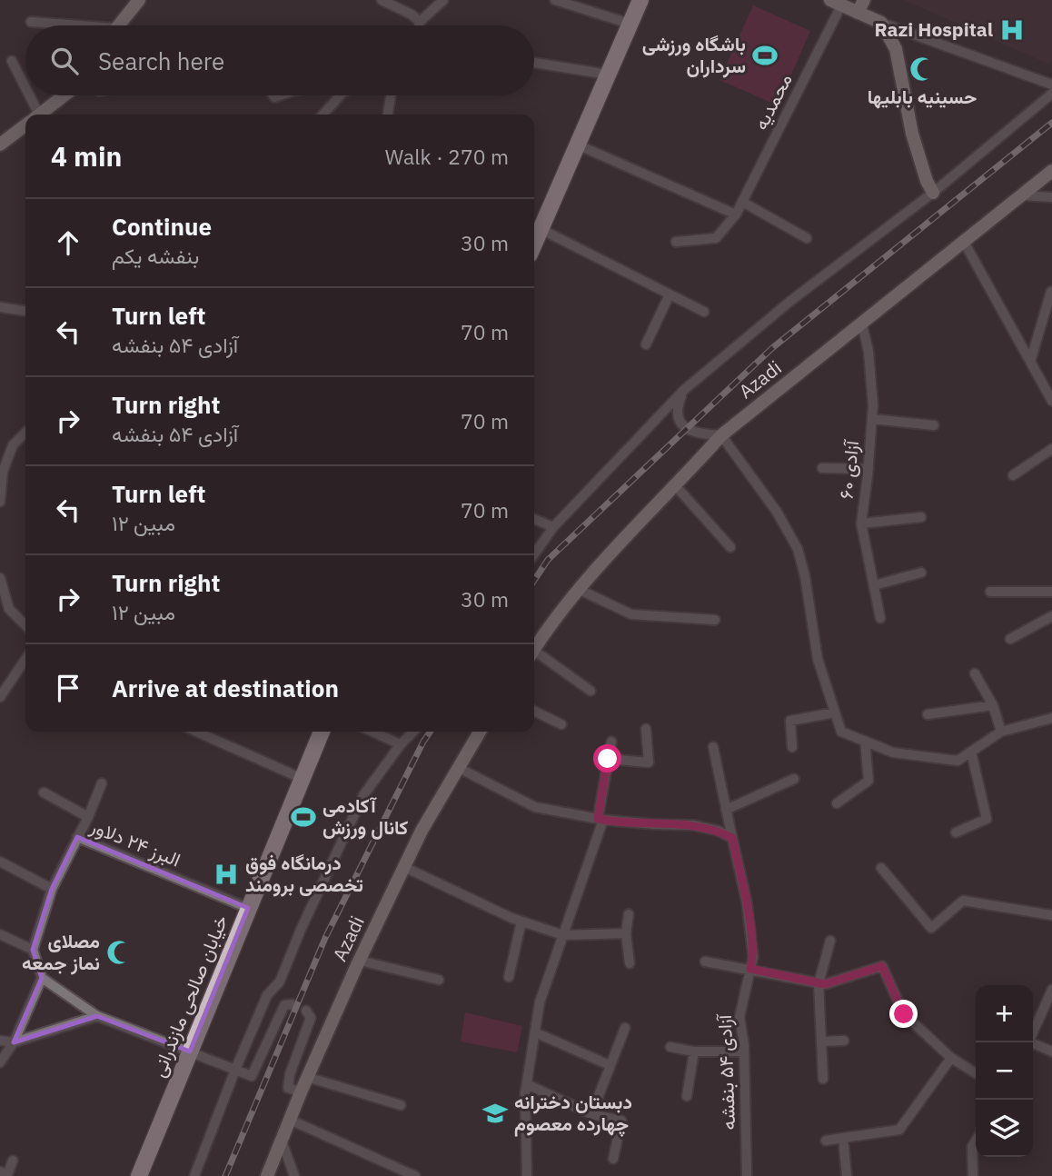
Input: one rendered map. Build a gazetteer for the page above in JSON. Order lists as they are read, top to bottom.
{
  "streets": {
    "main road": ["Azadi", "خیابان صالحی مازندرانی"],
    "street": [
      "محمدیه",
      "آزادی ۶۰",
      "البرز ۲۴ دلاور",
      "آزادی ۵۴ بنفشه"
    ]
  },
  "crossings": [
    ["Azadi", "آزادی ۶۰"],
    ["البرز ۲۴ دلاور", "خیابان صالحی مازندرانی"]
  ],
  "places": {
    "hospital": ["Razi Hospital", "درمانگاه فوق تخصصی برومند"],
    "sports": ["باشگاه ورزشی سرداران", "آکادمی کانال ورزش"],
    "mosque": ["حسینیه بابلیها", "مصلای نماز جمعه"],
    "school or university": ["دبستان دخترانه چهارده معصوم"]
  },
  "page": {
    "search": "Search here",
    "heading": ["4 min", "Walk · 270 m"],
    "list": [
      ["Continue", "بنفشه یکم", "30 m"],
      ["Turn left", "آزادی ۵۴ بنفشه", "70 m"],
      ["Turn right", "آزادی ۵۴ بنفشه", "70 m"],
      ["Turn left", "مبین ۱۲", "70 m"],
      ["Turn right", "مبین ۱۲", "30 m"],
      "Arrive at destination"
    ],
    "map_buttons": ["+", "−"]
  }
}
